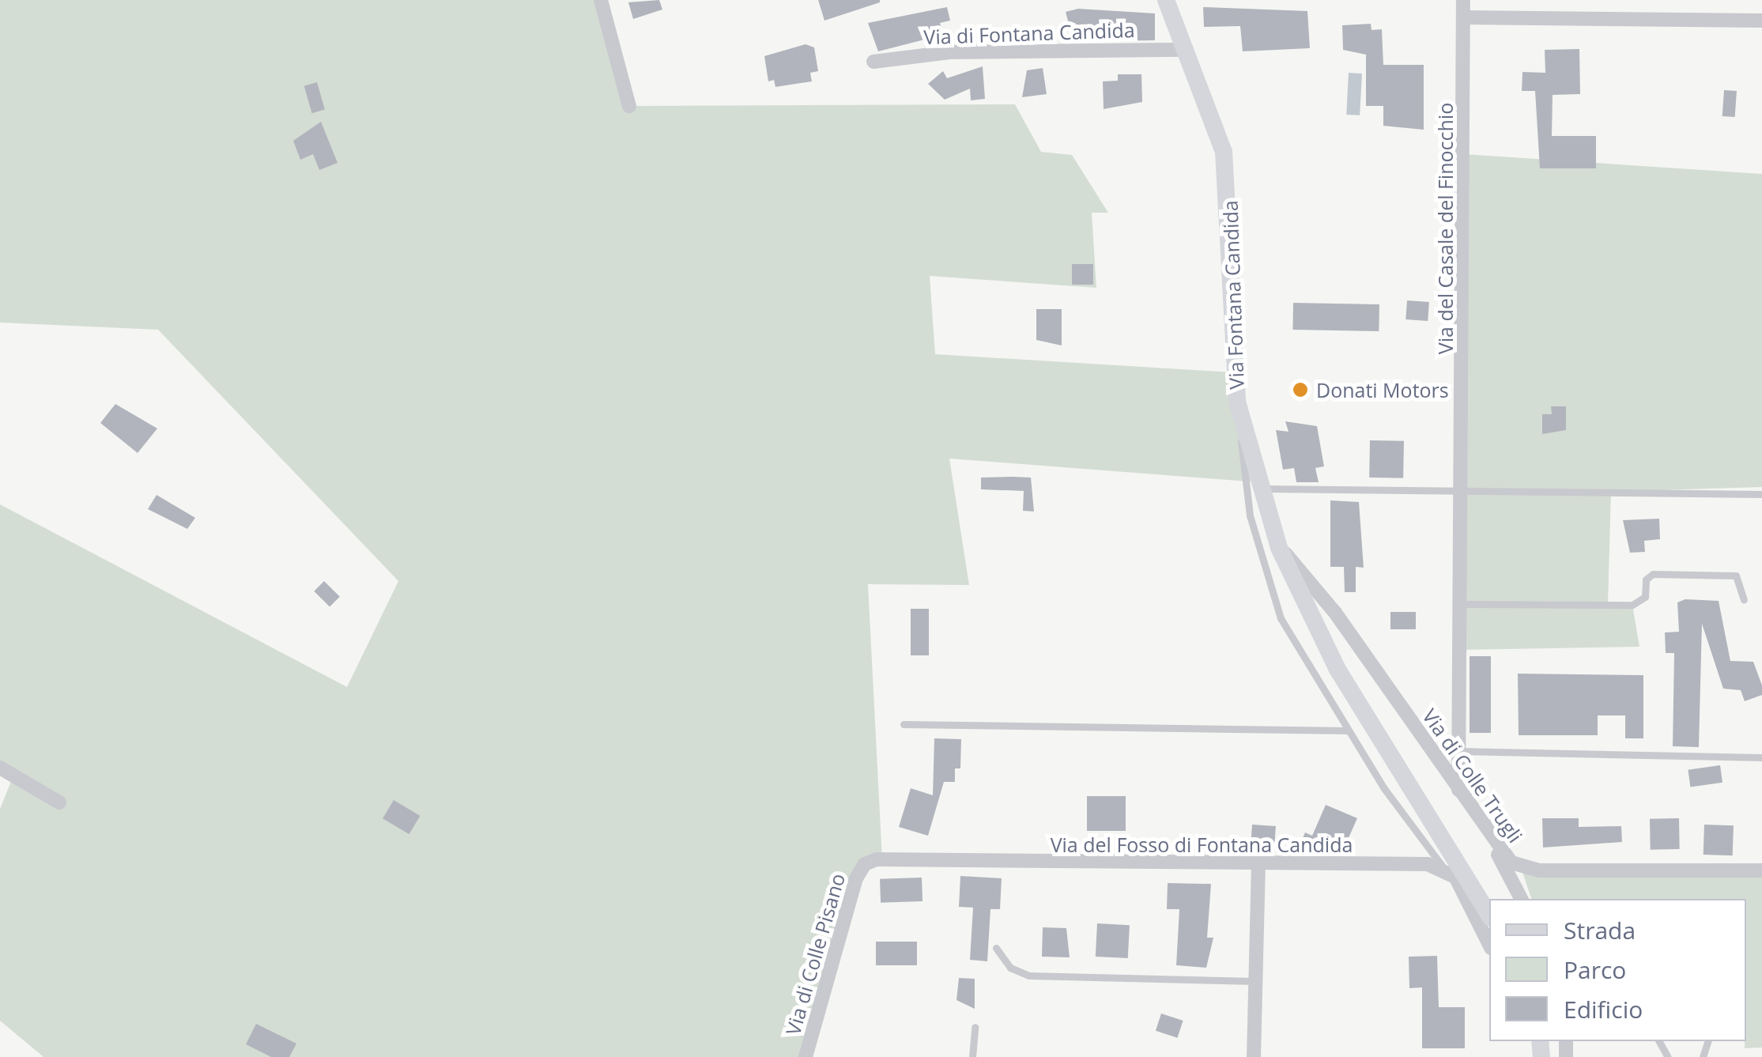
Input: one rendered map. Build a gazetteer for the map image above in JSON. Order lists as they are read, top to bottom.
{
  "streets": {
    "main road": ["Via Fontana Candida"],
    "street": [
      "Via di Fontana Candida",
      "Via del Casale del Finocchio",
      "Via di Colle Trugli",
      "Via del Fosso di Fontana Candida",
      "Via di Colle Pisano"
    ]
  },
  "crossings": [
    ["Via di Fontana Candida", "Via Fontana Candida"],
    ["Via del Casale del Finocchio", "Via di Colle Trugli"],
    ["Via Fontana Candida", "Via di Colle Trugli"],
    ["Via del Fosso di Fontana Candida", "Via di Colle Pisano"]
  ],
  "places": ["Donati Motors"],
  "legend": ["Strada", "Parco", "Edificio"]
}
